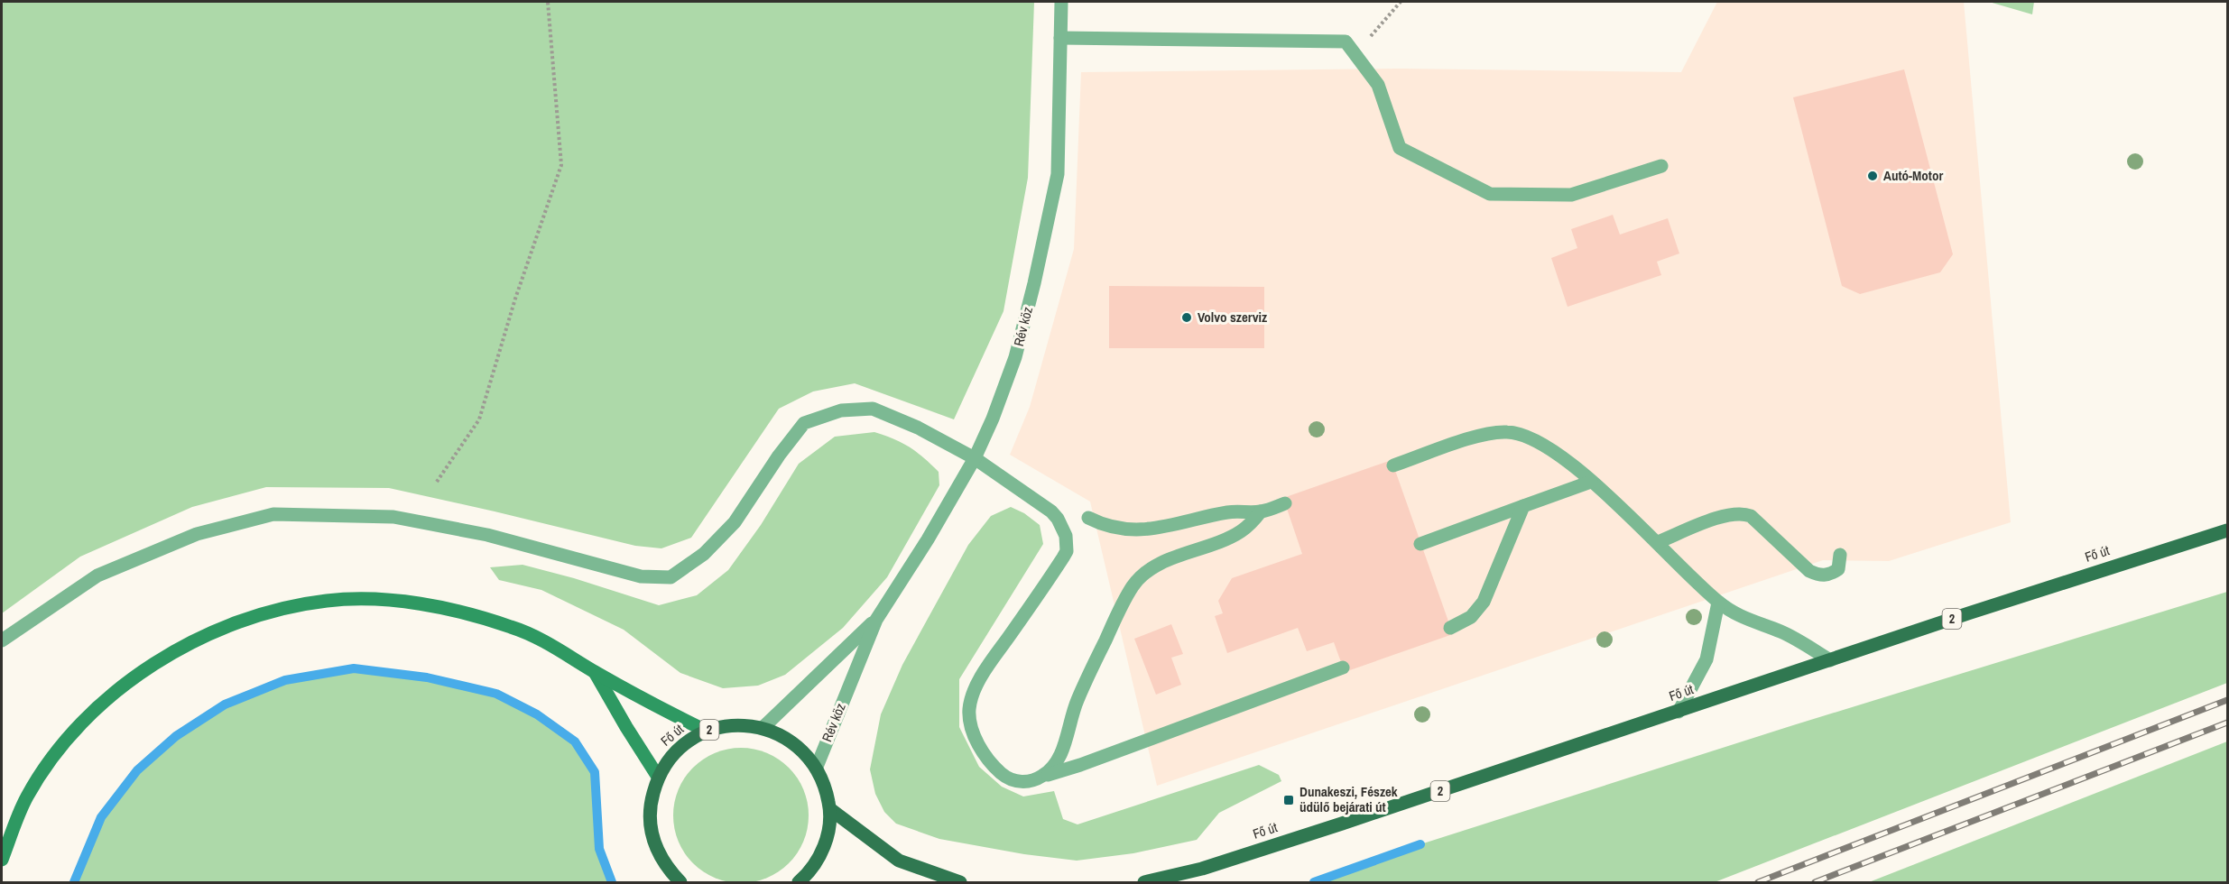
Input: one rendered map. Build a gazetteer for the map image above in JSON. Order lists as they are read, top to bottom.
{
  "streets": {
    "main road": ["Fő út", "2"],
    "street": ["Rév köz"]
  },
  "crossings": [
    ["Rév köz", "Fő út"]
  ],
  "places": {
    "other": ["Autó-Motor", "Volvo szerviz"],
    "transit": ["Dunakeszi, Fészek üdülő bejárati út"]
  }
}
